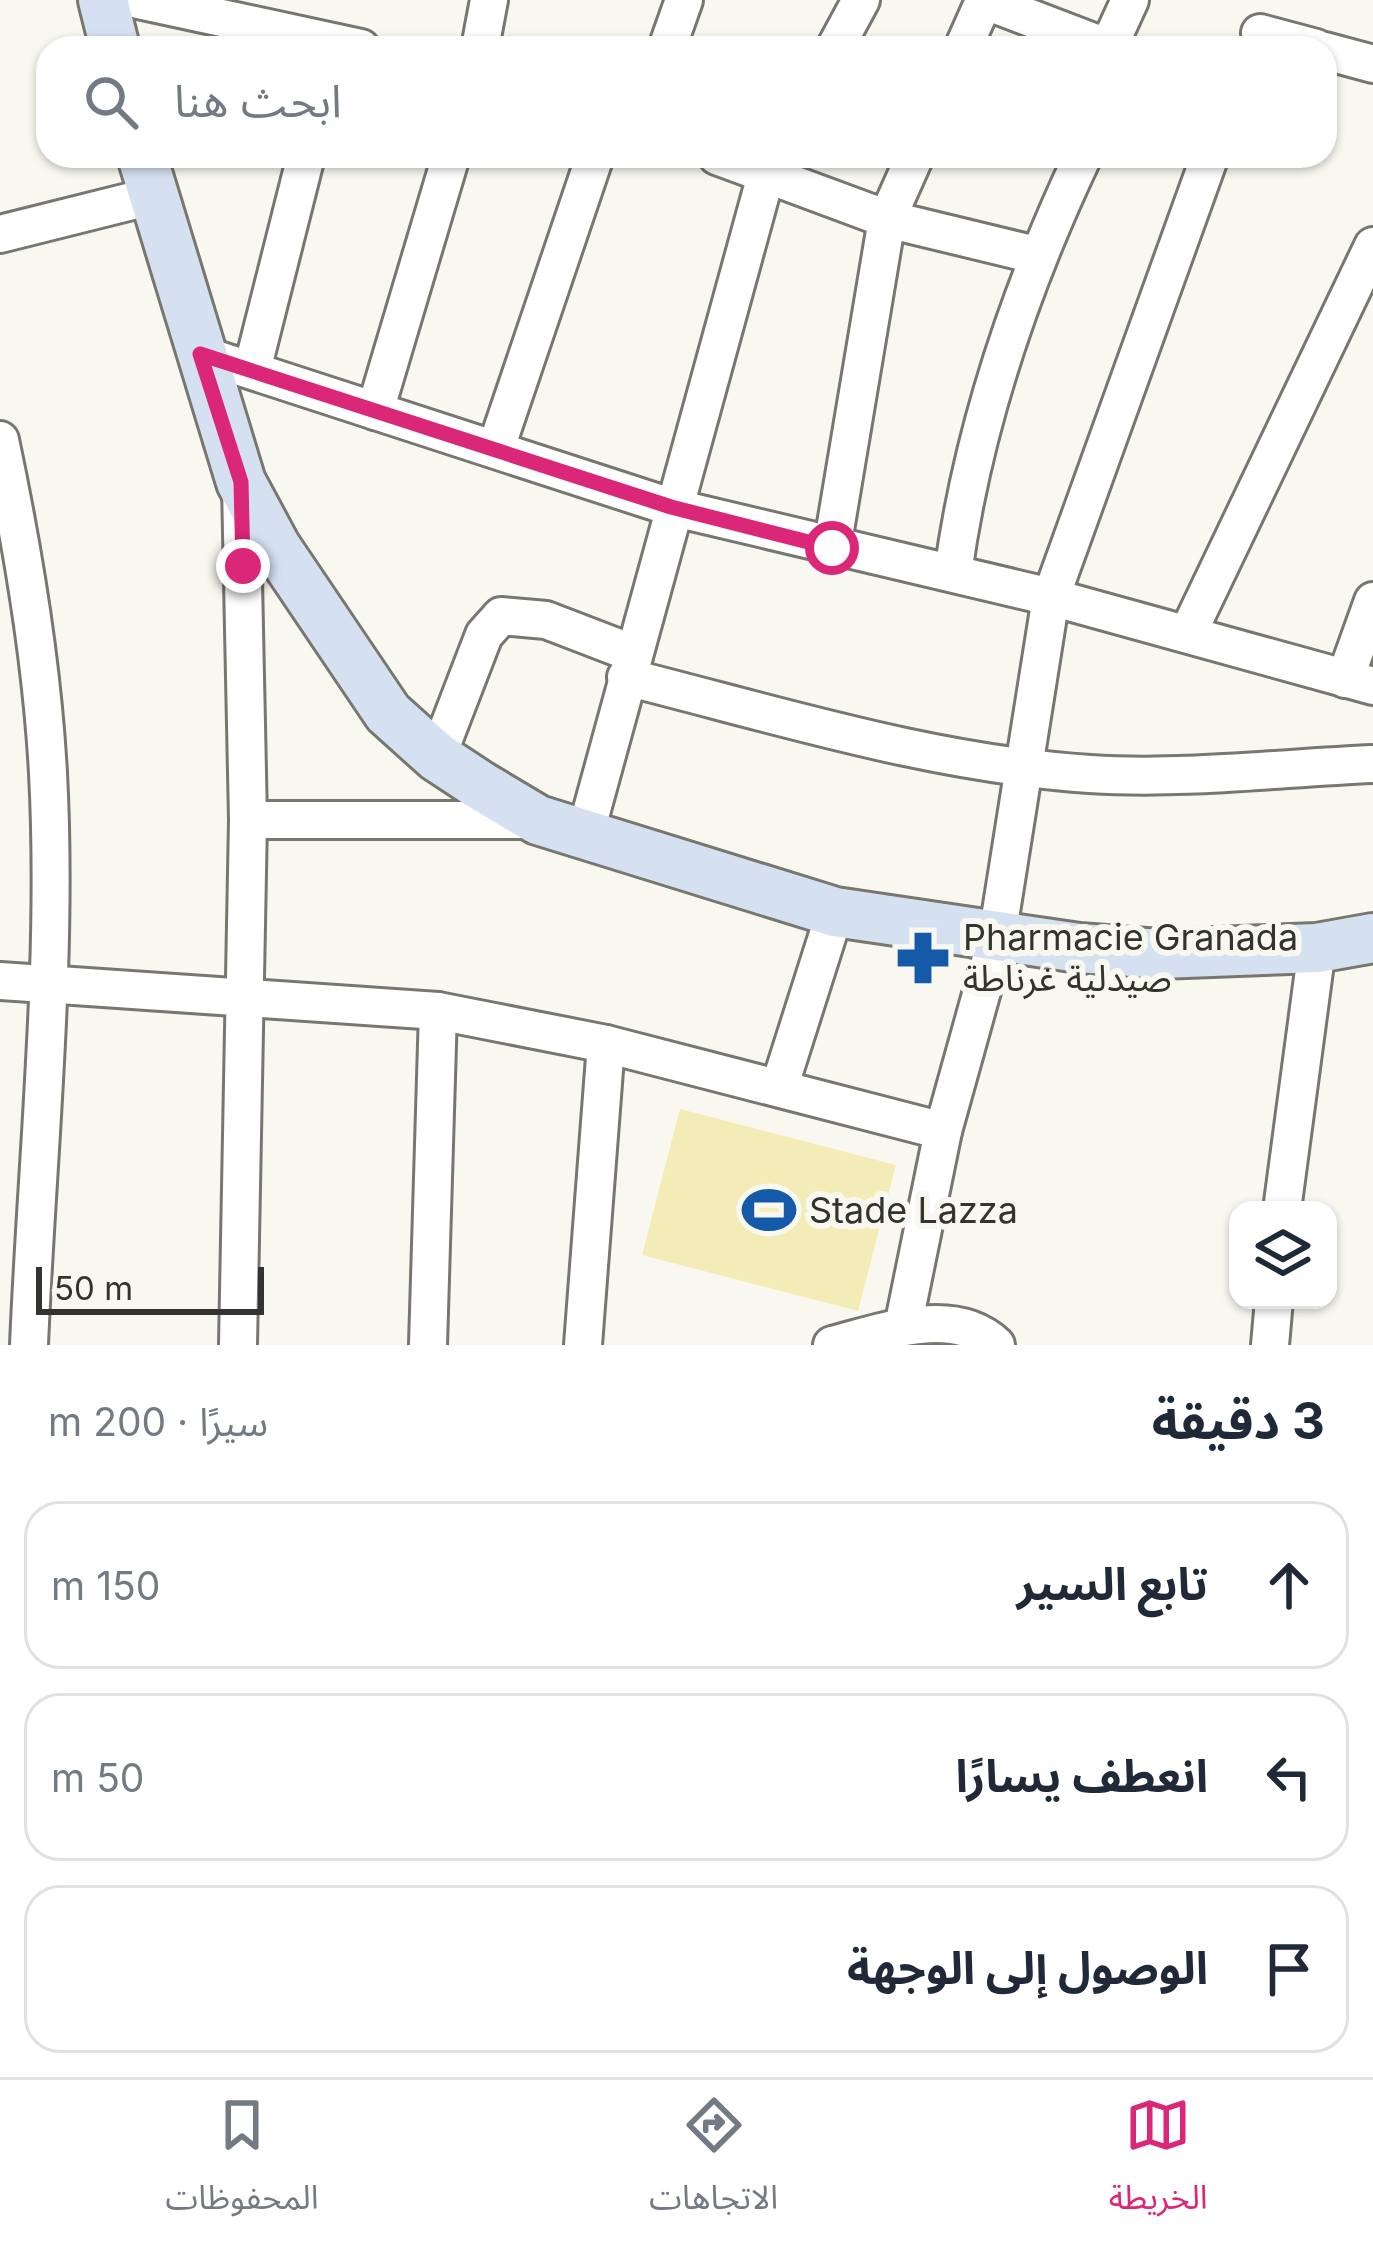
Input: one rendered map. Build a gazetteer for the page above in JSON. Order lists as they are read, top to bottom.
{
  "places": {
    "pharmacy": ["Pharmacie Granada صيدلية غرناطة"],
    "sports": ["Stade Lazza"]
  },
  "scale_bar": "50 m",
  "page": {
    "search": "ابحث هنا",
    "scale": "50 m",
    "heading": ["3 دقيقة", "سيرًا · 200 m"],
    "list": [
      ["تابع السير", "150 m"],
      ["انعطف يسارًا", "50 m"],
      "الوصول إلى الوجهة"
    ],
    "nav": ["الخريطة", "الاتجاهات", "المحفوظات"]
  }
}
